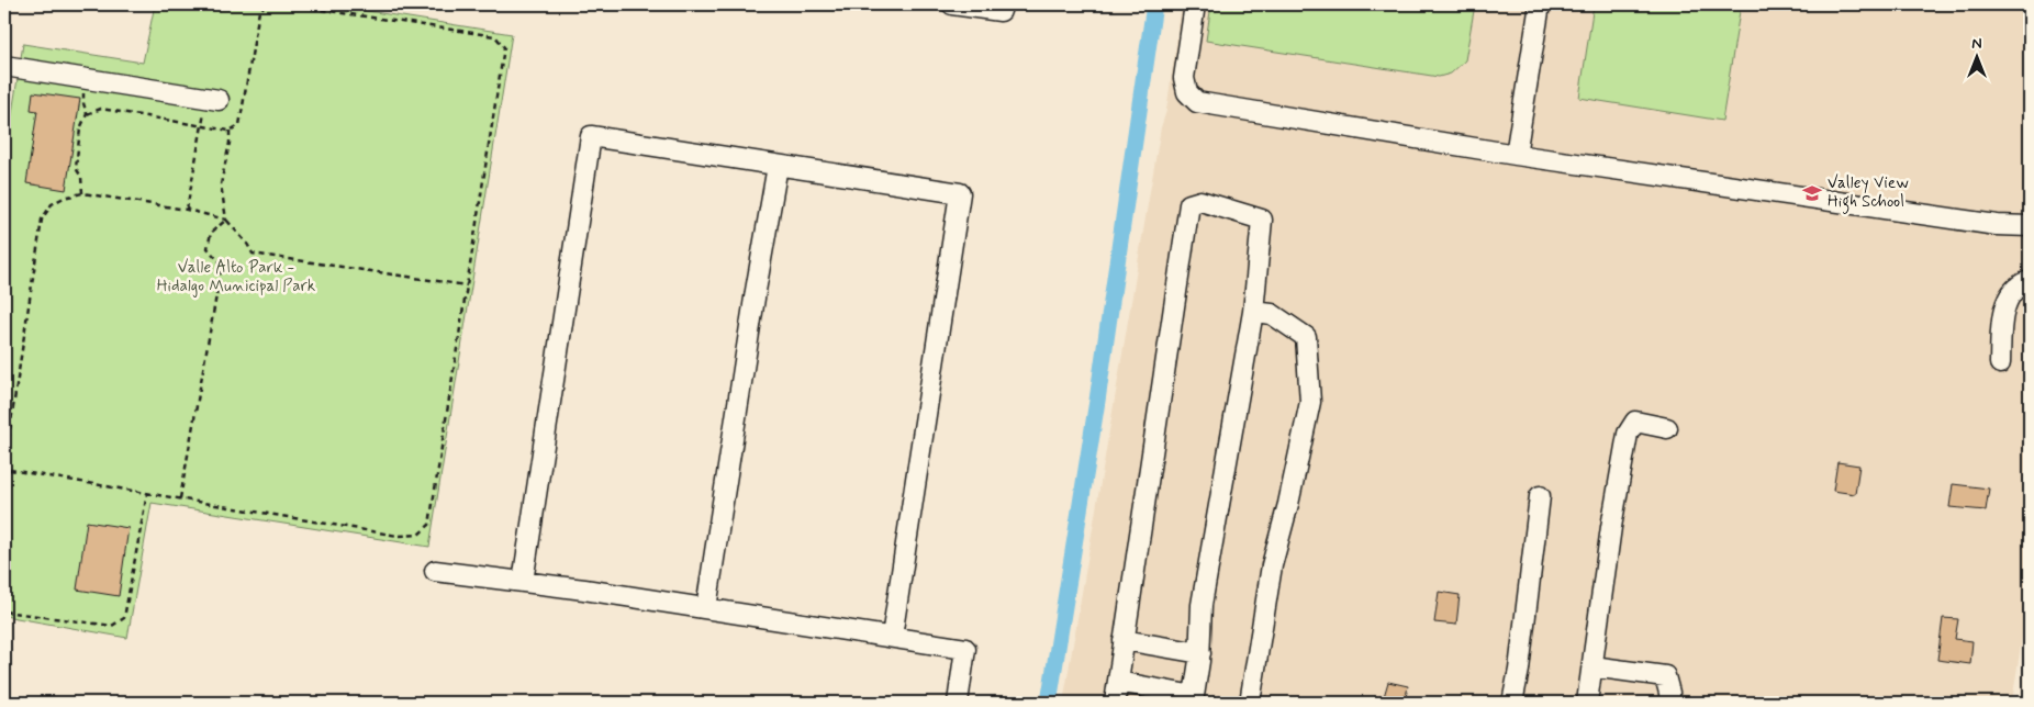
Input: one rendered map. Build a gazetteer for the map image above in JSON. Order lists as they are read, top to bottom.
{
  "parks": ["Valle Alto Park - Hidalgo Municipal Park"],
  "places": {
    "school or university": ["Valley View High School"]
  },
  "north": "top"
}
